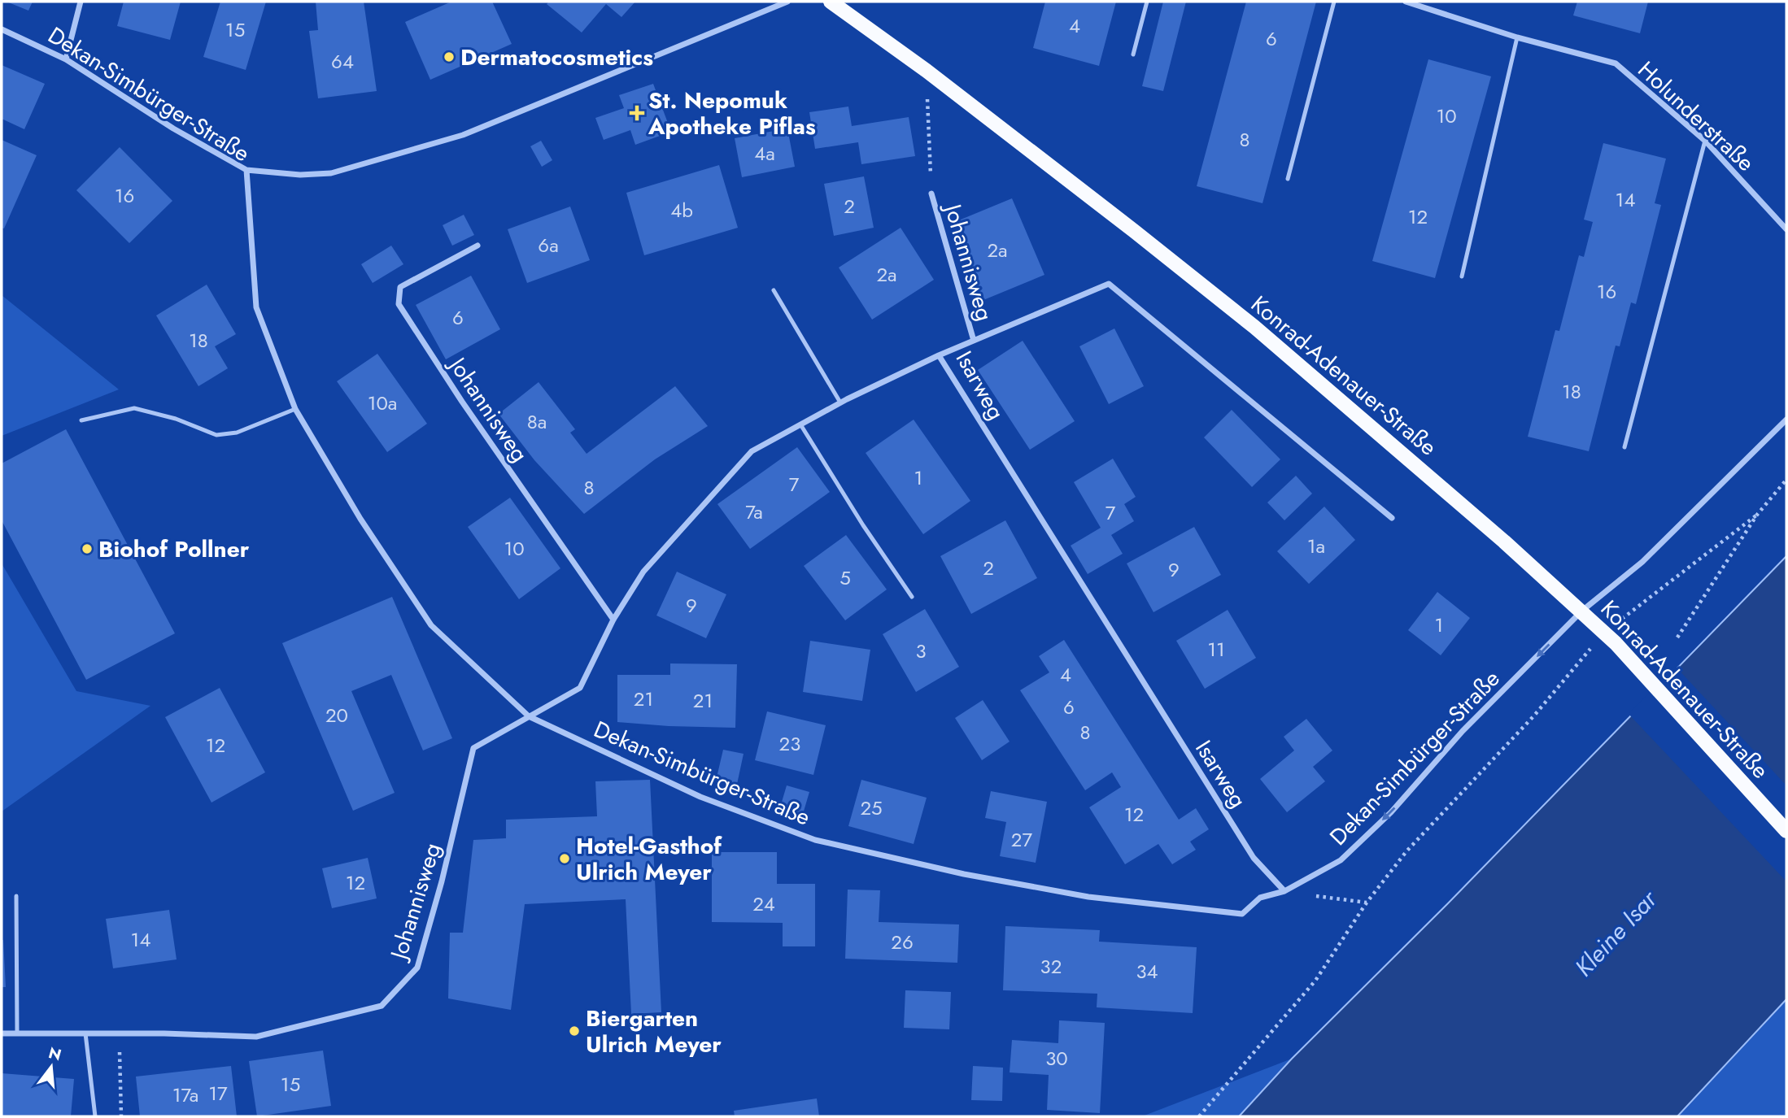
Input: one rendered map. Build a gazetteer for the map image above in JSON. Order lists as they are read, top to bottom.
{
  "streets": {
    "main road": ["Konrad-Adenauer-Straße"],
    "street": [
      "Dekan-Simbürger-Straße",
      "Holunderstraße",
      "Johannisweg",
      "Isarweg"
    ]
  },
  "crossings": [
    ["Dekan-Simbürger-Straße", "Johannisweg"],
    ["Dekan-Simbürger-Straße", "Konrad-Adenauer-Straße"],
    ["Dekan-Simbürger-Straße", "Isarweg"],
    ["Johannisweg", "Isarweg"]
  ],
  "water": ["Kleine Isar"],
  "places": {
    "other": [
      "Dermatocosmetics",
      "Biohof Pollner",
      "Hotel-Gasthof Ulrich Meyer",
      "Biergarten Ulrich Meyer"
    ],
    "health": ["St. Nepomuk Apotheke Piflas"]
  },
  "house_numbers": [
    "4",
    "15",
    "6",
    "64",
    "10",
    "8",
    "4a",
    "16",
    "14",
    "2",
    "4b",
    "12",
    "6a",
    "2a",
    "2a",
    "16",
    "6",
    "18",
    "18",
    "10a",
    "8a",
    "1",
    "7",
    "8",
    "7a",
    "7",
    "1a",
    "10",
    "2",
    "9",
    "5",
    "9",
    "1",
    "11",
    "3",
    "4",
    "21",
    "21",
    "6",
    "20",
    "8",
    "23",
    "12",
    "25",
    "12",
    "27",
    "12",
    "24",
    "14",
    "26",
    "32",
    "34",
    "30",
    "15",
    "17",
    "17a"
  ],
  "north": "top"
}
